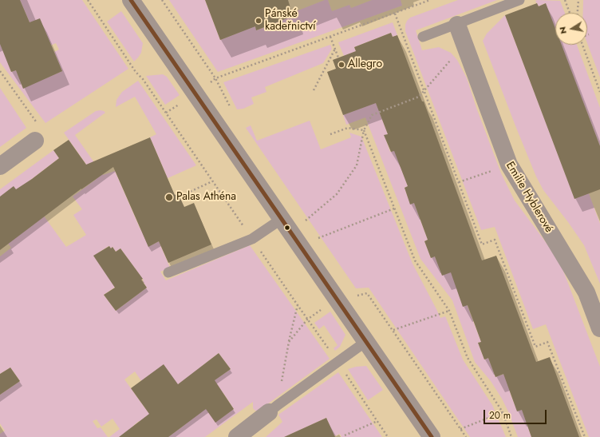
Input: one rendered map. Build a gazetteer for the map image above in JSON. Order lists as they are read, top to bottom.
{
  "streets": {
    "street": ["Emilie Hyblerové"]
  },
  "places": ["Pánské kadeřnictví", "Allegro", "Palas Athéna"],
  "scale_bar": "20 m",
  "north": "left"
}
